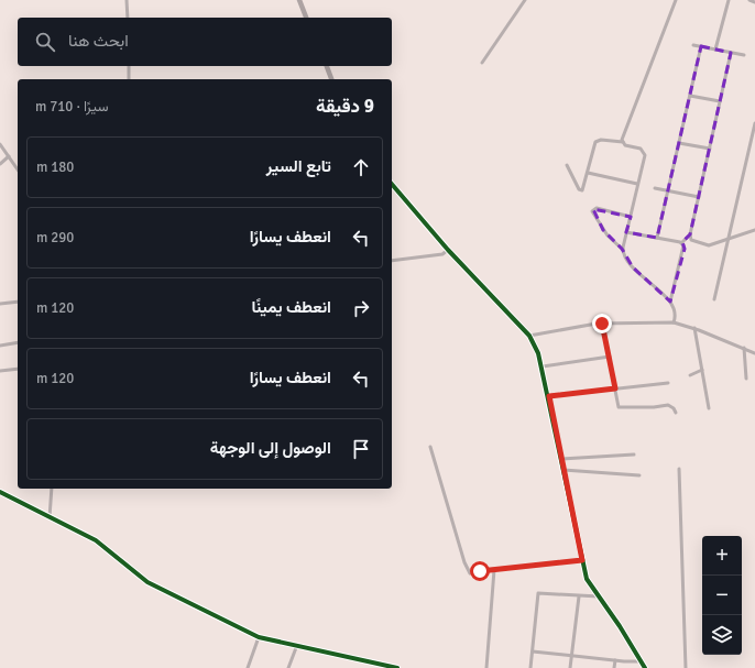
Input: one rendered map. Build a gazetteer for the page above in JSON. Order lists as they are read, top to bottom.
{
  "page": {
    "search": "ابحث هنا",
    "heading": ["9 دقيقة", "سيرًا · 710 m"],
    "list": [
      ["تابع السير", "180 m"],
      ["انعطف يسارًا", "290 m"],
      ["انعطف يمينًا", "120 m"],
      ["انعطف يسارًا", "120 m"],
      "الوصول إلى الوجهة"
    ],
    "map_buttons": ["+", "−"]
  }
}
